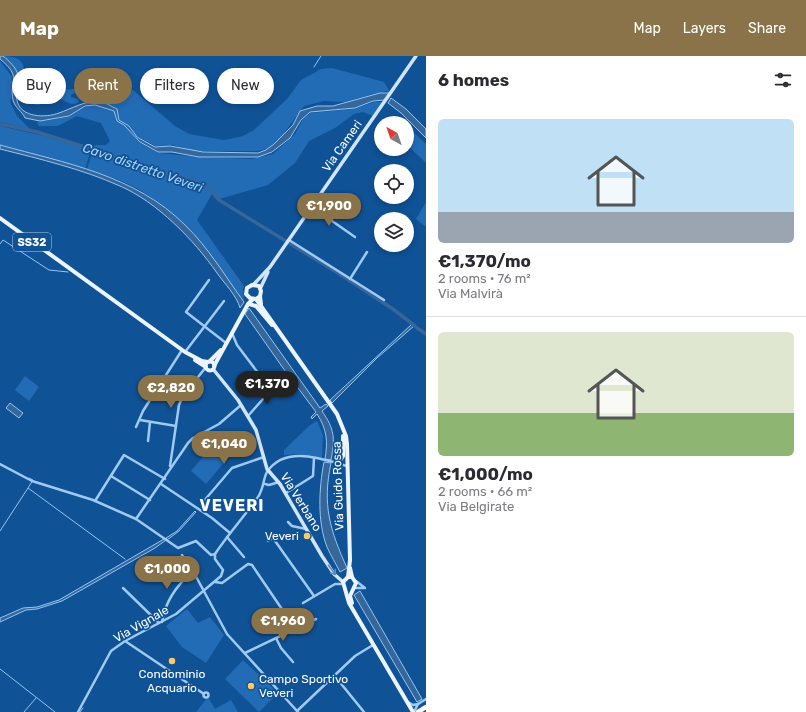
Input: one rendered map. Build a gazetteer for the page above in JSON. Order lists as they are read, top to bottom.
{
  "streets": {
    "main road": ["SS32", "Via Guido Rossa"],
    "street": ["Via Cameri", "Via Verbano", "Via Vignale"]
  },
  "districts": ["VEVERI"],
  "water": ["Cavo distretto Veveri"],
  "places": ["Veveri", "Condominio Acquario", "Campo Sportivo Veveri"],
  "north": "top left",
  "page": {
    "header": "Map",
    "nav": ["Map", "Layers", "Share"],
    "heading": "6 homes",
    "chip": [
      "Buy",
      "Rent",
      "Filters",
      "New"
    ],
    "list": [
      {
        "name": "€1,370/mo",
        "note": "2 rooms · 76 m² · Via Malvirà"
      },
      {
        "name": "€1,000/mo",
        "note": "2 rooms · 66 m² · Via Belgirate"
      }
    ],
    "price": [
      "€1,900",
      "€1,370",
      "€2,820",
      "€1,040",
      "€1,000",
      "€1,960"
    ]
  }
}
